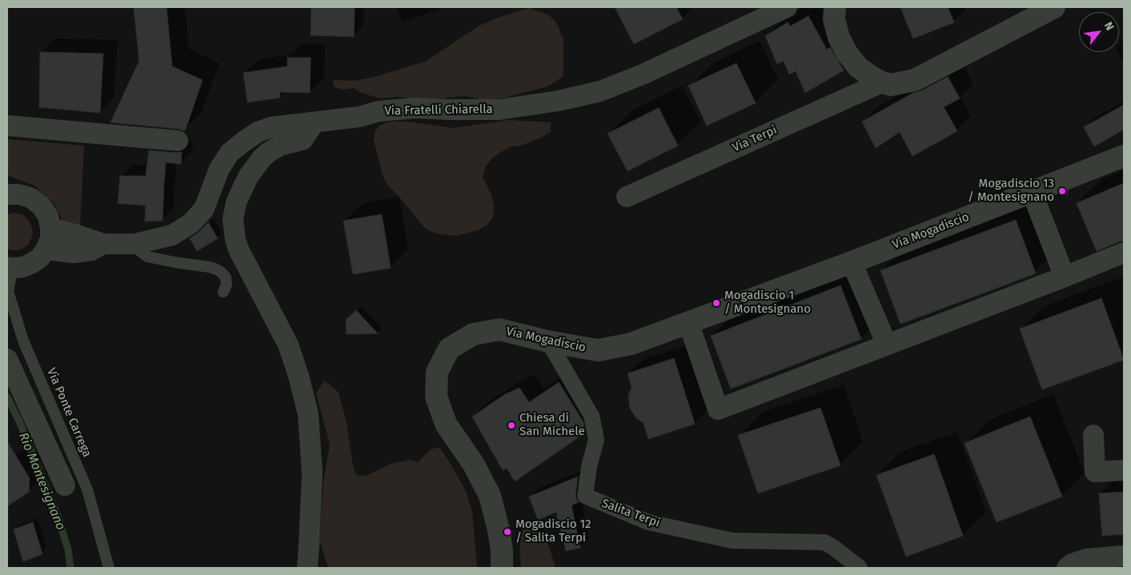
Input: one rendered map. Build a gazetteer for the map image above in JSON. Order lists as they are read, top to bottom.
{
  "streets": {
    "street": [
      "Via Fratelli Chiarella",
      "Via Terpi",
      "Via Mogadiscio",
      "Salita Terpi"
    ],
    "lane": ["Via Ponte Carrega"]
  },
  "crossings": [
    ["Via Mogadiscio", "Salita Terpi"]
  ],
  "water": ["Rio Montesignano"],
  "places": [
    "Mogadiscio 13 / Montesignano",
    "Mogadiscio 1 / Montesignano",
    "Chiesa di San Michele",
    "Mogadiscio 12 / Salita Terpi"
  ],
  "north": "top right"
}
